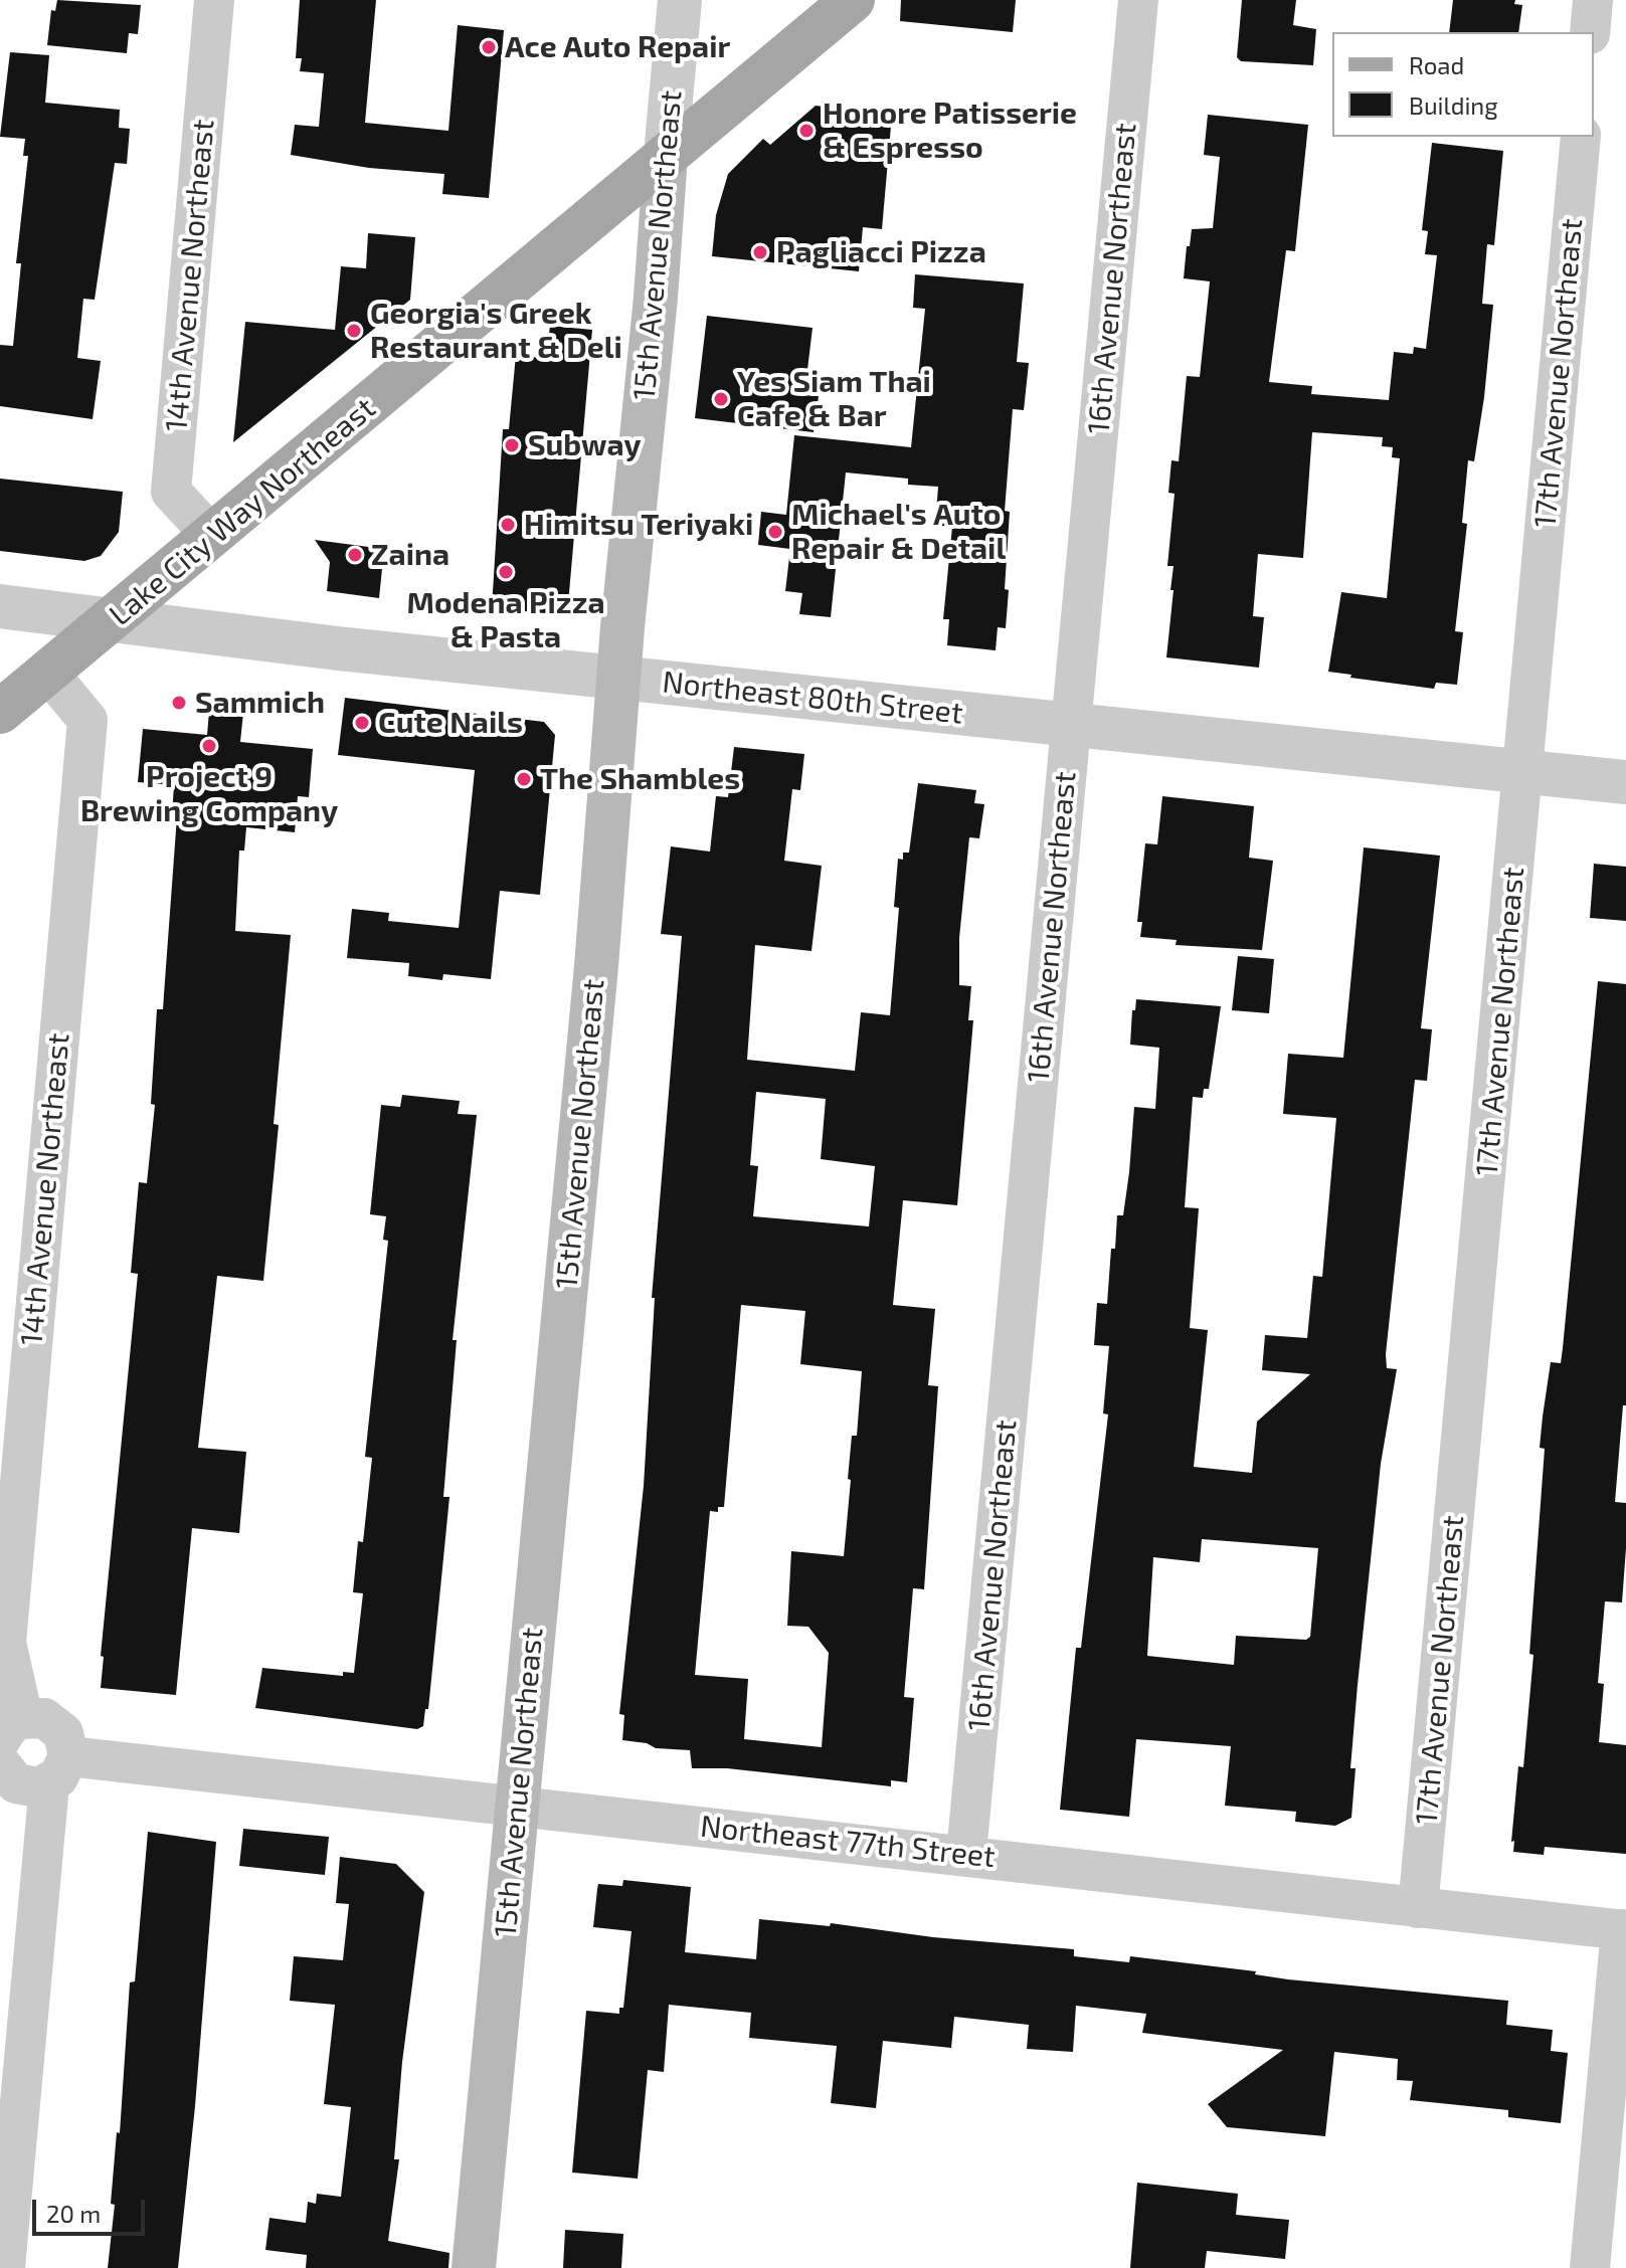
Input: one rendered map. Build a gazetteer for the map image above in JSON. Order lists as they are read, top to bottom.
{
  "streets": {
    "main road": ["15th Avenue Northeast", "Lake City Way Northeast"],
    "street": [
      "14th Avenue Northeast",
      "16th Avenue Northeast",
      "17th Avenue Northeast",
      "Northeast 80th Street",
      "Northeast 77th Street"
    ]
  },
  "crossings": [
    ["15th Avenue Northeast", "Lake City Way Northeast"],
    ["15th Avenue Northeast", "Northeast 80th Street"],
    ["15th Avenue Northeast", "Northeast 77th Street"],
    ["14th Avenue Northeast", "Lake City Way Northeast"],
    ["16th Avenue Northeast", "Northeast 80th Street"],
    ["16th Avenue Northeast", "Northeast 77th Street"],
    ["17th Avenue Northeast", "Northeast 80th Street"],
    ["17th Avenue Northeast", "Northeast 77th Street"],
    ["Lake City Way Northeast", "Northeast 80th Street"]
  ],
  "places": [
    "Ace Auto Repair",
    "Honore Patisserie & Espresso",
    "Pagliacci Pizza",
    "Georgia's Greek Restaurant & Deli",
    "Yes Siam Thai Cafe & Bar",
    "Subway",
    "Himitsu Teriyaki",
    "Michael's Auto Repair & Detail",
    "Zaina",
    "Modena Pizza & Pasta",
    "Sammich",
    "Cute Nails",
    "Project 9 Brewing Company",
    "The Shambles"
  ],
  "legend": ["Road", "Building"],
  "scale_bar": "20 m"
}
